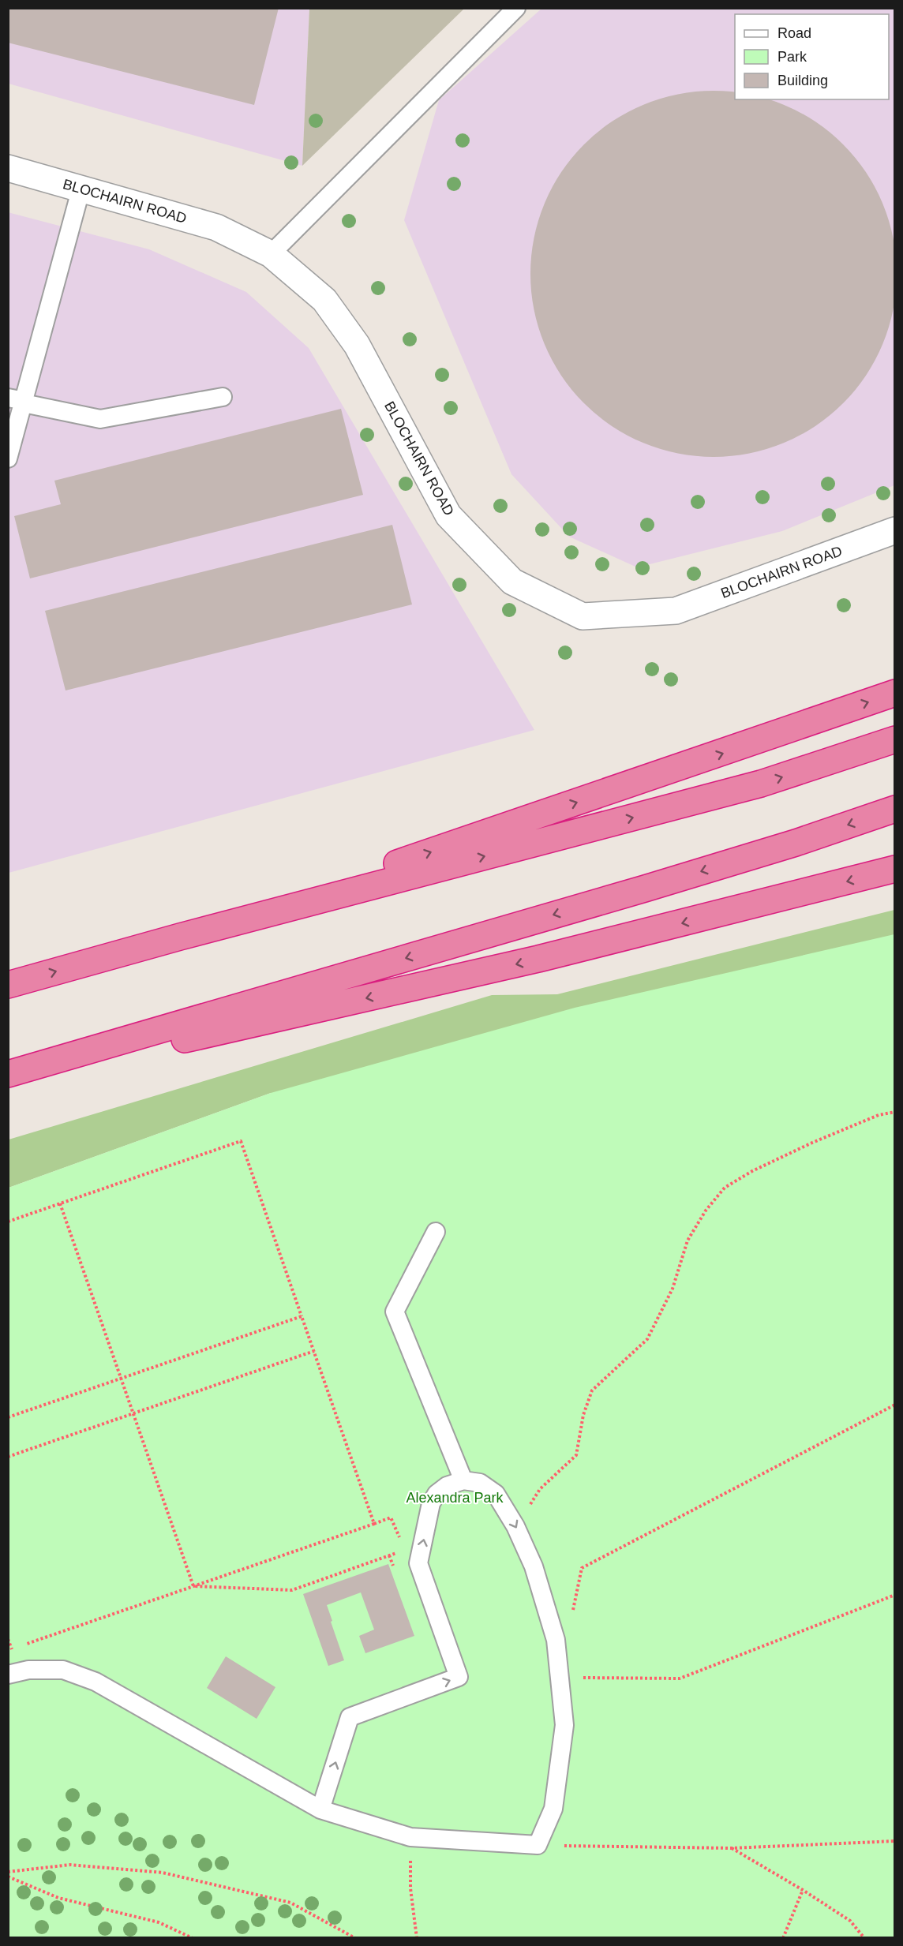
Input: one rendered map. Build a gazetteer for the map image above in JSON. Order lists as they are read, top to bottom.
{
  "streets": {
    "street": ["BLOCHAIRN ROAD"]
  },
  "parks": ["Alexandra Park"],
  "legend": ["Road", "Park", "Building"]
}
